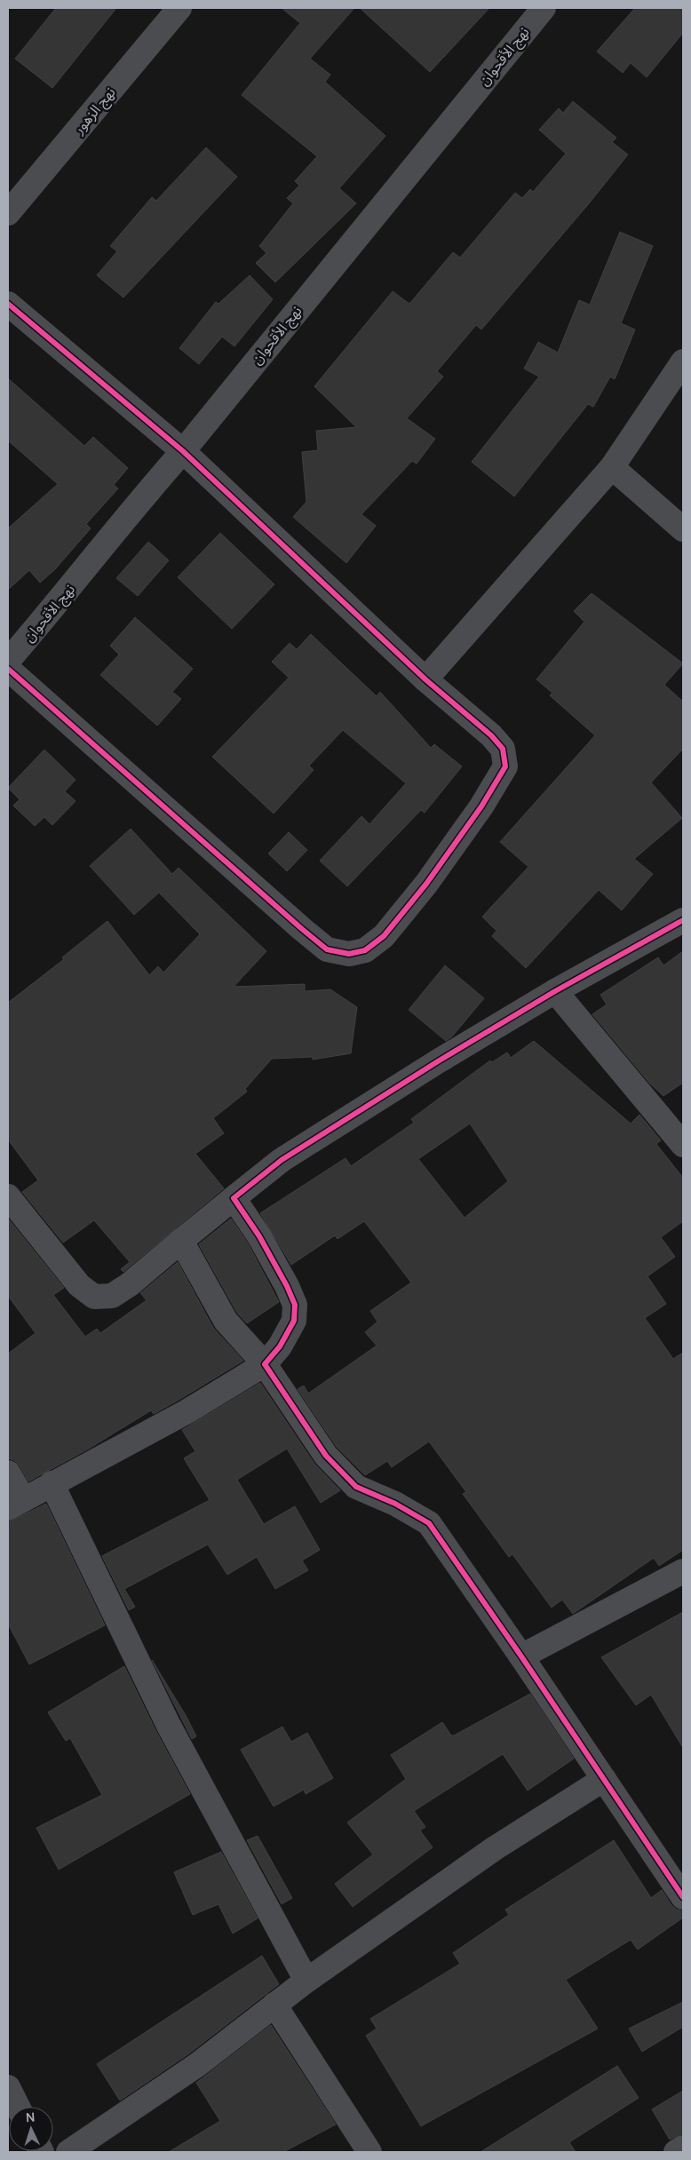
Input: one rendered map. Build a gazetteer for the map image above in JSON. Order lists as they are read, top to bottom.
{
  "streets": {
    "street": ["نهج الأقحوان", "نهج الزهور"]
  },
  "north": "top"
}
